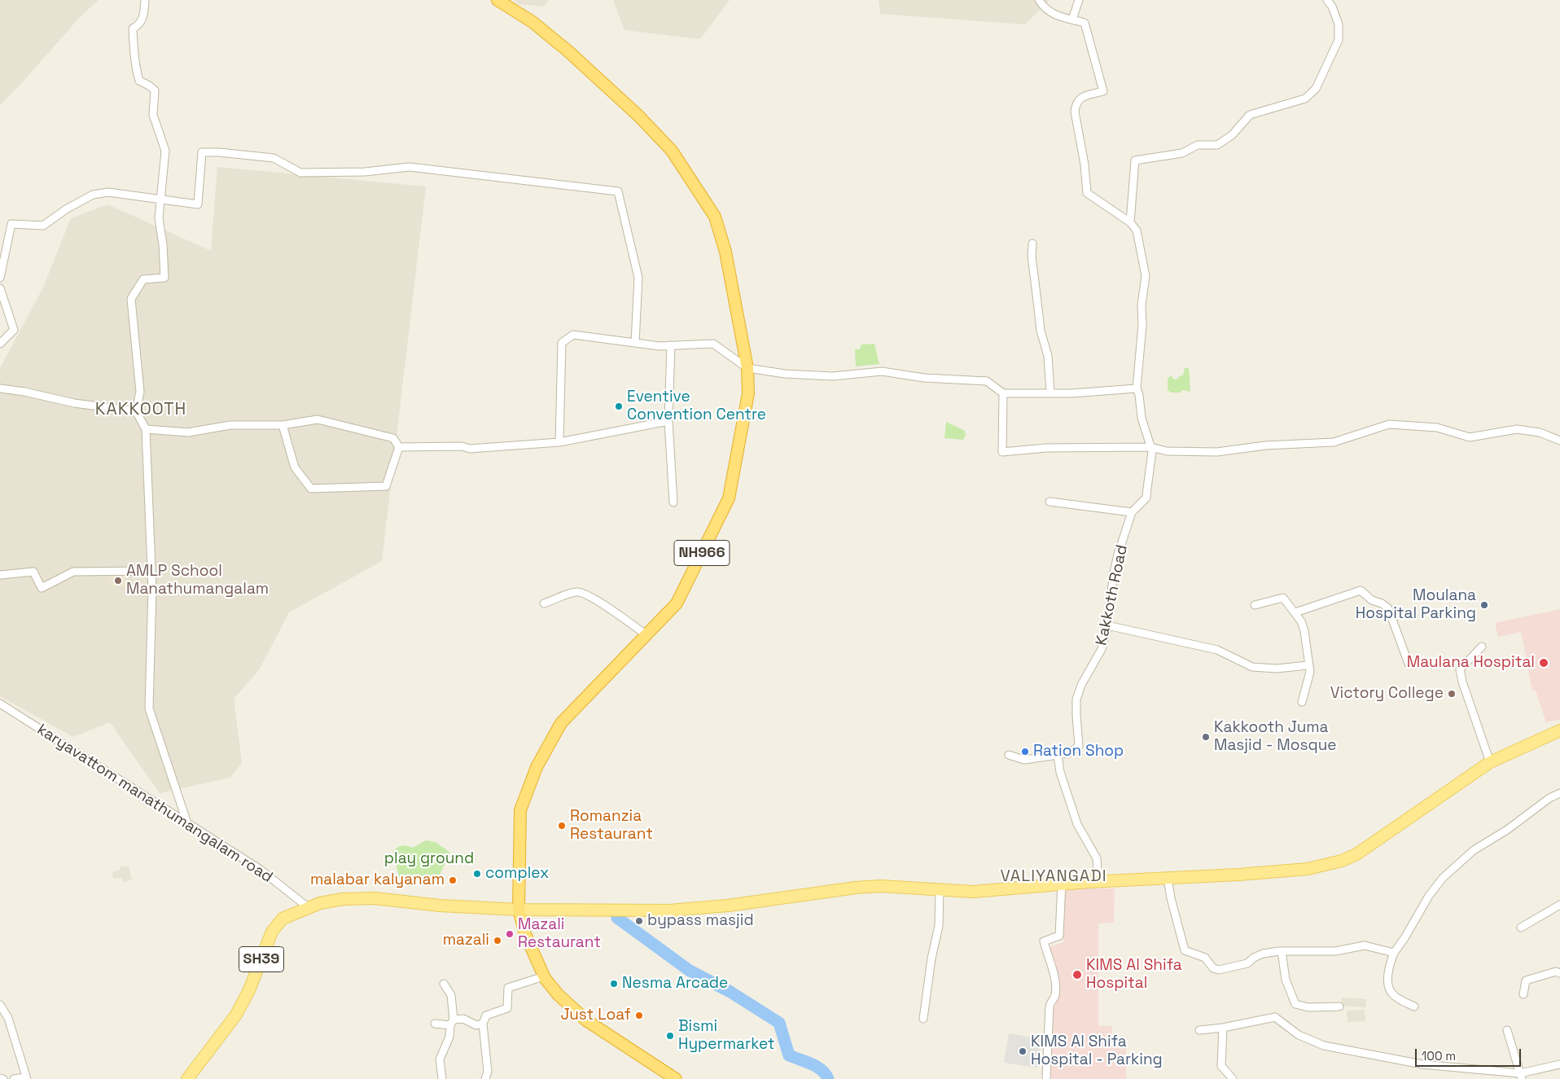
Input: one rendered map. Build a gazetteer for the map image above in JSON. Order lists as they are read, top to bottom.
{
  "streets": {
    "highway": ["NH966"],
    "main road": ["SH39"],
    "street": ["Kakkoth Road", "karyavattom manathumangalam road"]
  },
  "crossings": [
    ["NH966", "SH39"],
    ["karyavattom manathumangalam road", "SH39"]
  ],
  "districts": ["KAKKOOTH", "VALIYANGADI"],
  "parks": ["play ground"],
  "places": [
    "Eventive Convention Centre",
    "AMLP School Manathumangalam",
    "Moulana Hospital Parking",
    "Maulana Hospital",
    "Victory College",
    "Kakkooth Juma Masjid - Mosque",
    "Ration Shop",
    "Romanzia Restaurant",
    "complex",
    "malabar kalyanam",
    "bypass masjid",
    "Mazali Restaurant",
    "mazali",
    "KIMS Al Shifa Hospital",
    "Nesma Arcade",
    "Just Loaf",
    "Bismi Hypermarket",
    "KIMS Al Shifa Hospital - Parking"
  ],
  "scale_bar": "100 m"
}
